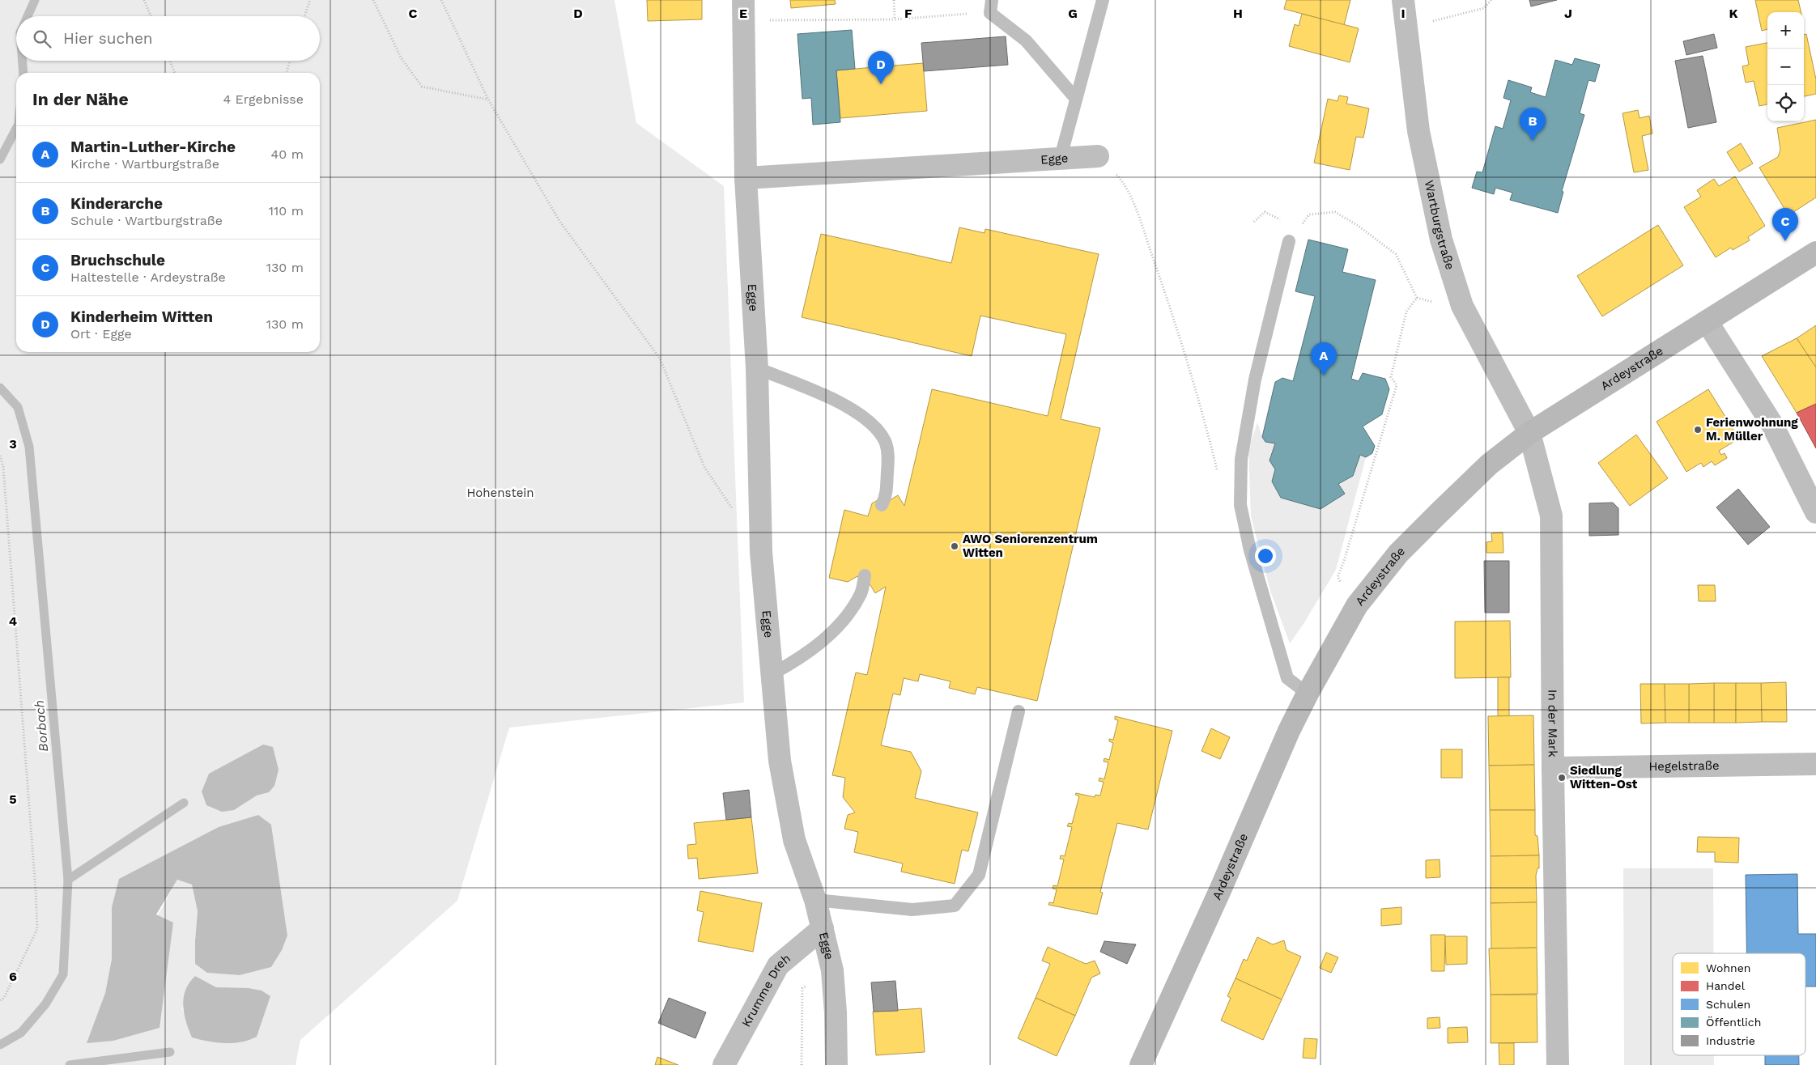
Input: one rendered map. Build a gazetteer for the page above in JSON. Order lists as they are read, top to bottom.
{
  "streets": {
    "main road": ["Ardeystraße"],
    "street": [
      "Egge",
      "Wartburgstraße",
      "In der Mark",
      "Hegelstraße",
      "Krumme Dreh"
    ]
  },
  "crossings": [
    ["Egge", "Krumme Dreh"],
    ["Wartburgstraße", "Ardeystraße"],
    ["Wartburgstraße", "In der Mark"],
    ["Ardeystraße", "In der Mark"],
    ["In der Mark", "Hegelstraße"]
  ],
  "water": ["Borbach"],
  "parks": ["Hohenstein"],
  "places": ["Ferienwohnung M. Müller", "AWO Seniorenzentrum Witten", "Siedlung Witten-Ost"],
  "legend": [
    "Wohnen",
    "Handel",
    "Schulen",
    "Öffentlich",
    "Industrie"
  ],
  "page": {
    "map_buttons": ["+", "−"],
    "search": "Hier suchen",
    "pins": [
      "D",
      "B",
      "C",
      "A"
    ],
    "heading": ["In der Nähe", "4 Ergebnisse"],
    "list": [
      {
        "mark": "A",
        "name": "Martin-Luther-Kirche",
        "note": "Kirche · Wartburgstraße",
        "value": "40 m"
      },
      {
        "mark": "B",
        "name": "Kinderarche",
        "note": "Schule · Wartburgstraße",
        "value": "110 m"
      },
      {
        "mark": "C",
        "name": "Bruchschule",
        "note": "Haltestelle · Ardeystraße",
        "value": "130 m"
      },
      {
        "mark": "D",
        "name": "Kinderheim Witten",
        "note": "Ort · Egge",
        "value": "130 m"
      }
    ]
  },
  "grid": {
    "columns": [
      "C",
      "D",
      "E",
      "F",
      "G",
      "H",
      "I",
      "J",
      "K"
    ],
    "rows": [
      "3",
      "4",
      "5",
      "6"
    ]
  }
}
